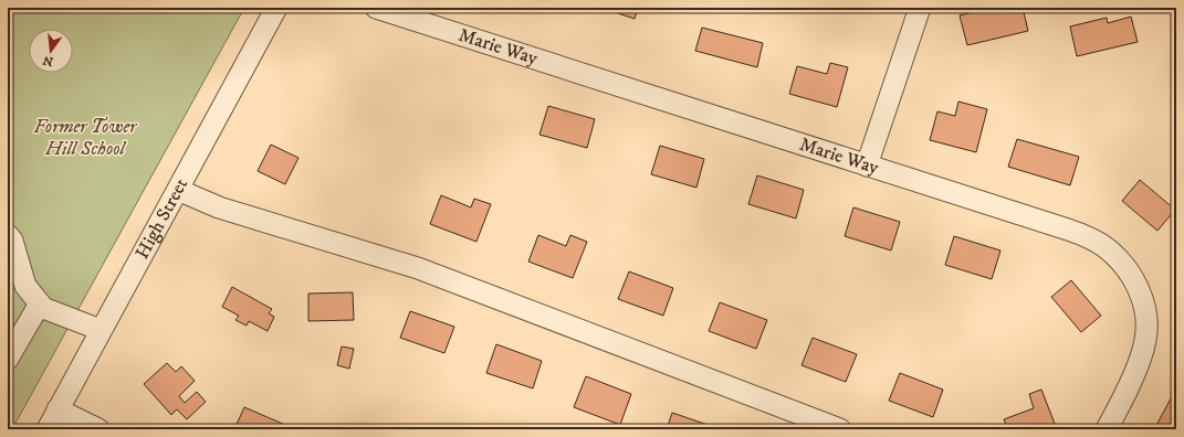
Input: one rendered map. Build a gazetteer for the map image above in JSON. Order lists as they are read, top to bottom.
{
  "streets": {
    "street": ["Marie Way", "High Street"]
  },
  "parks": ["Former Tower Hill School"],
  "north": "bottom"
}
